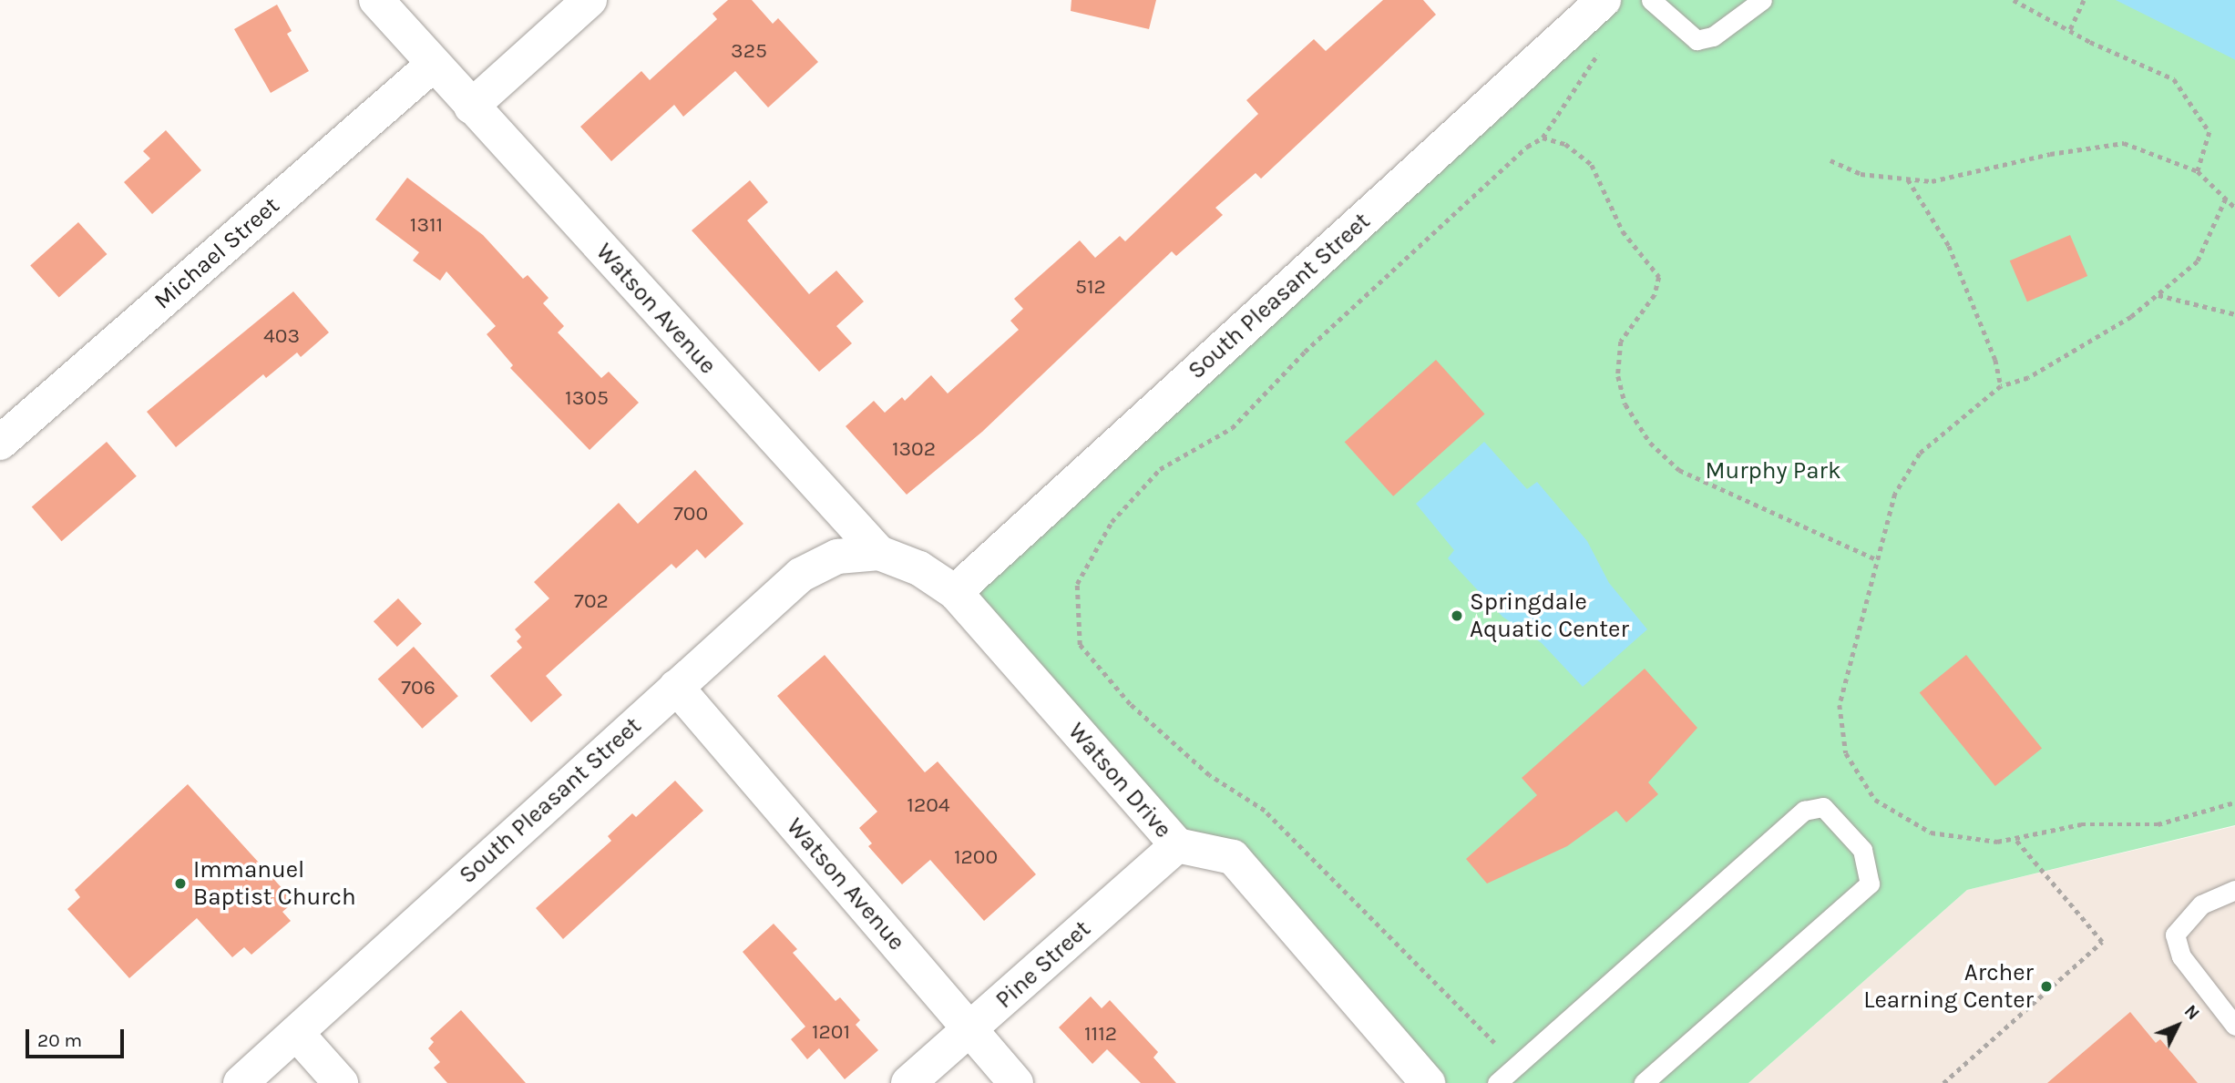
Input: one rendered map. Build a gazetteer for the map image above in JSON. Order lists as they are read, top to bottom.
{
  "streets": {
    "street": [
      "Michael Street",
      "South Pleasant Street",
      "Watson Avenue",
      "Watson Drive",
      "Pine Street"
    ]
  },
  "crossings": [
    ["Michael Street", "Watson Avenue"],
    ["South Pleasant Street", "Watson Avenue"],
    ["South Pleasant Street", "Watson Drive"],
    ["Watson Avenue", "Watson Drive"],
    ["Watson Avenue", "Pine Street"],
    ["Watson Drive", "Pine Street"]
  ],
  "parks": ["Murphy Park"],
  "places": ["Springdale Aquatic Center", "Immanuel Baptist Church", "Archer Learning Center"],
  "house_numbers": [
    "325",
    "1311",
    "512",
    "403",
    "1305",
    "1302",
    "700",
    "702",
    "706",
    "1204",
    "1200",
    "1201",
    "1112"
  ],
  "scale_bar": "20 m",
  "north": "top right"
}
